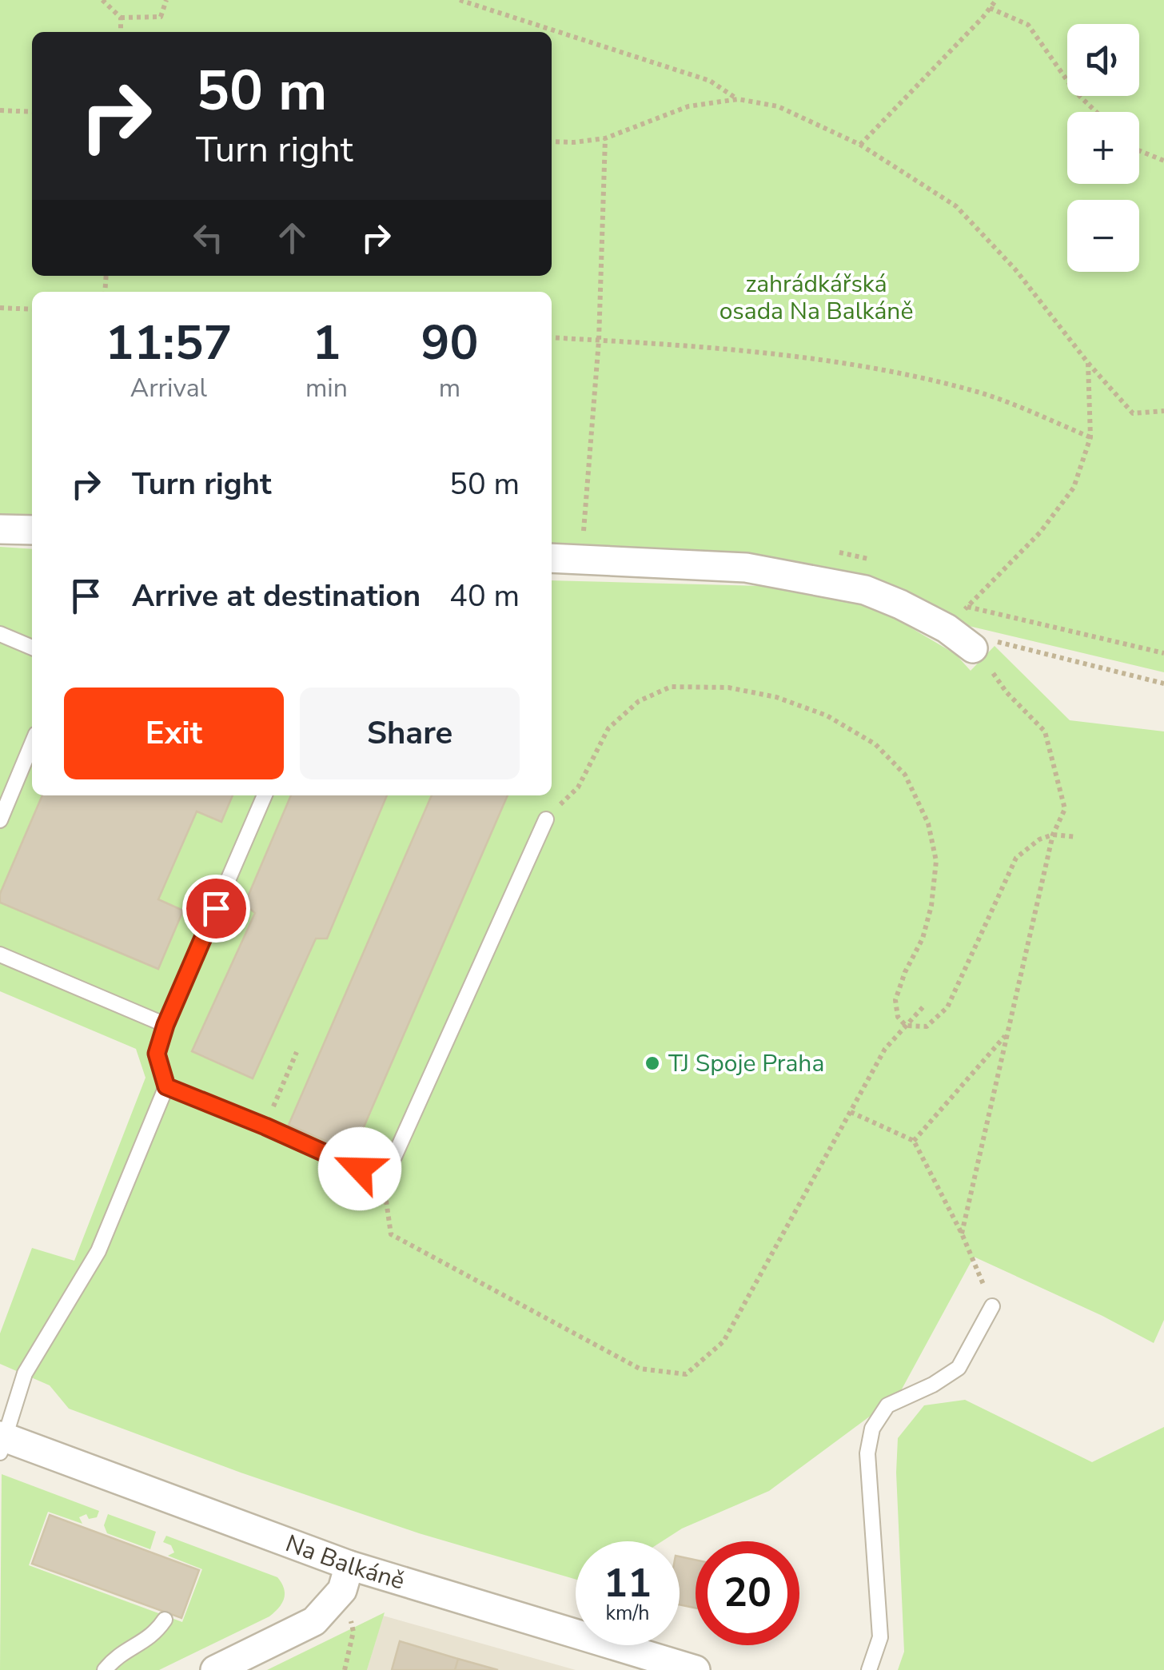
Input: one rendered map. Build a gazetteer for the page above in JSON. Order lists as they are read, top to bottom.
{
  "streets": {
    "street": ["Na Balkáně"]
  },
  "parks": ["zahrádkářská osada Na Balkáně"],
  "places": ["TJ Spoje Praha"],
  "page": {
    "map_buttons": ["+", "−"],
    "turn": ["50 m", "Turn right"],
    "eta": [
      "11:57",
      "Arrival",
      "1",
      "min",
      "90",
      "m"
    ],
    "list": [
      {
        "name": "Turn right",
        "value": "50 m"
      },
      {
        "name": "Arrive at destination",
        "value": "40 m"
      }
    ],
    "buttons": ["Exit", "Share"],
    "speed": "11 km/h",
    "limit": "20"
  }
}
